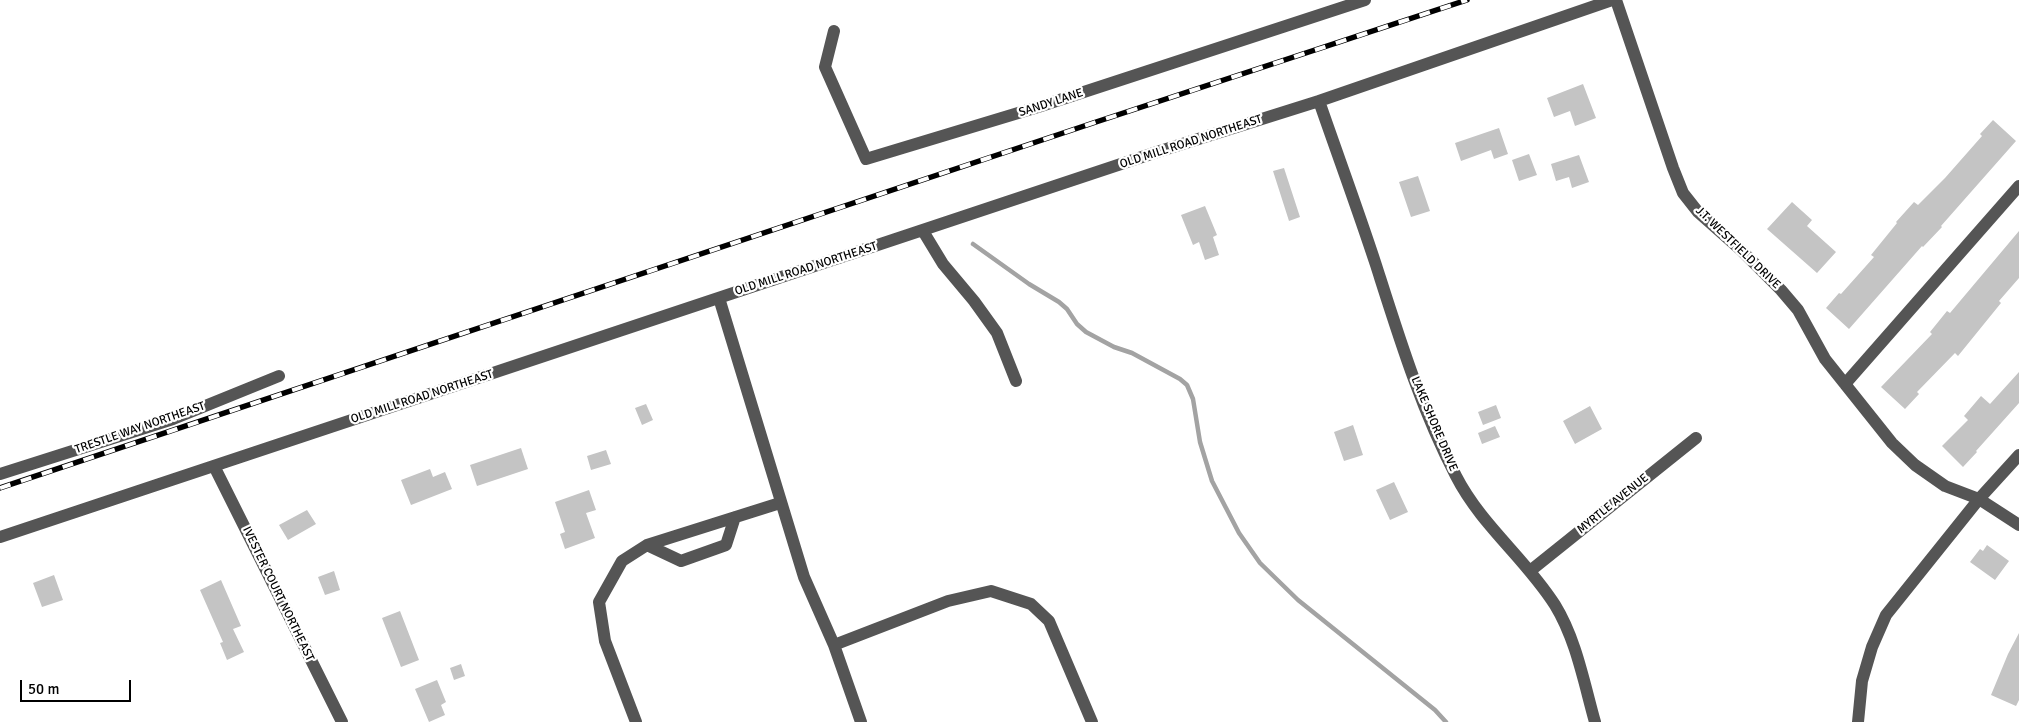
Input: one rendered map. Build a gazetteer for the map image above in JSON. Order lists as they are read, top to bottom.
{
  "streets": {
    "street": [
      "SANDY LANE",
      "OLD MILL ROAD NORTHEAST",
      "J.T. WESTFIELD DRIVE",
      "LAKE SHORE DRIVE",
      "TRESTLE WAY NORTHEAST",
      "MYRTLE AVENUE",
      "IVESTER COURT NORTHEAST"
    ]
  },
  "crossings": [
    ["OLD MILL ROAD NORTHEAST", "LAKE SHORE DRIVE"],
    ["OLD MILL ROAD NORTHEAST", "IVESTER COURT NORTHEAST"],
    ["LAKE SHORE DRIVE", "MYRTLE AVENUE"]
  ],
  "scale_bar": "50 m"
}
